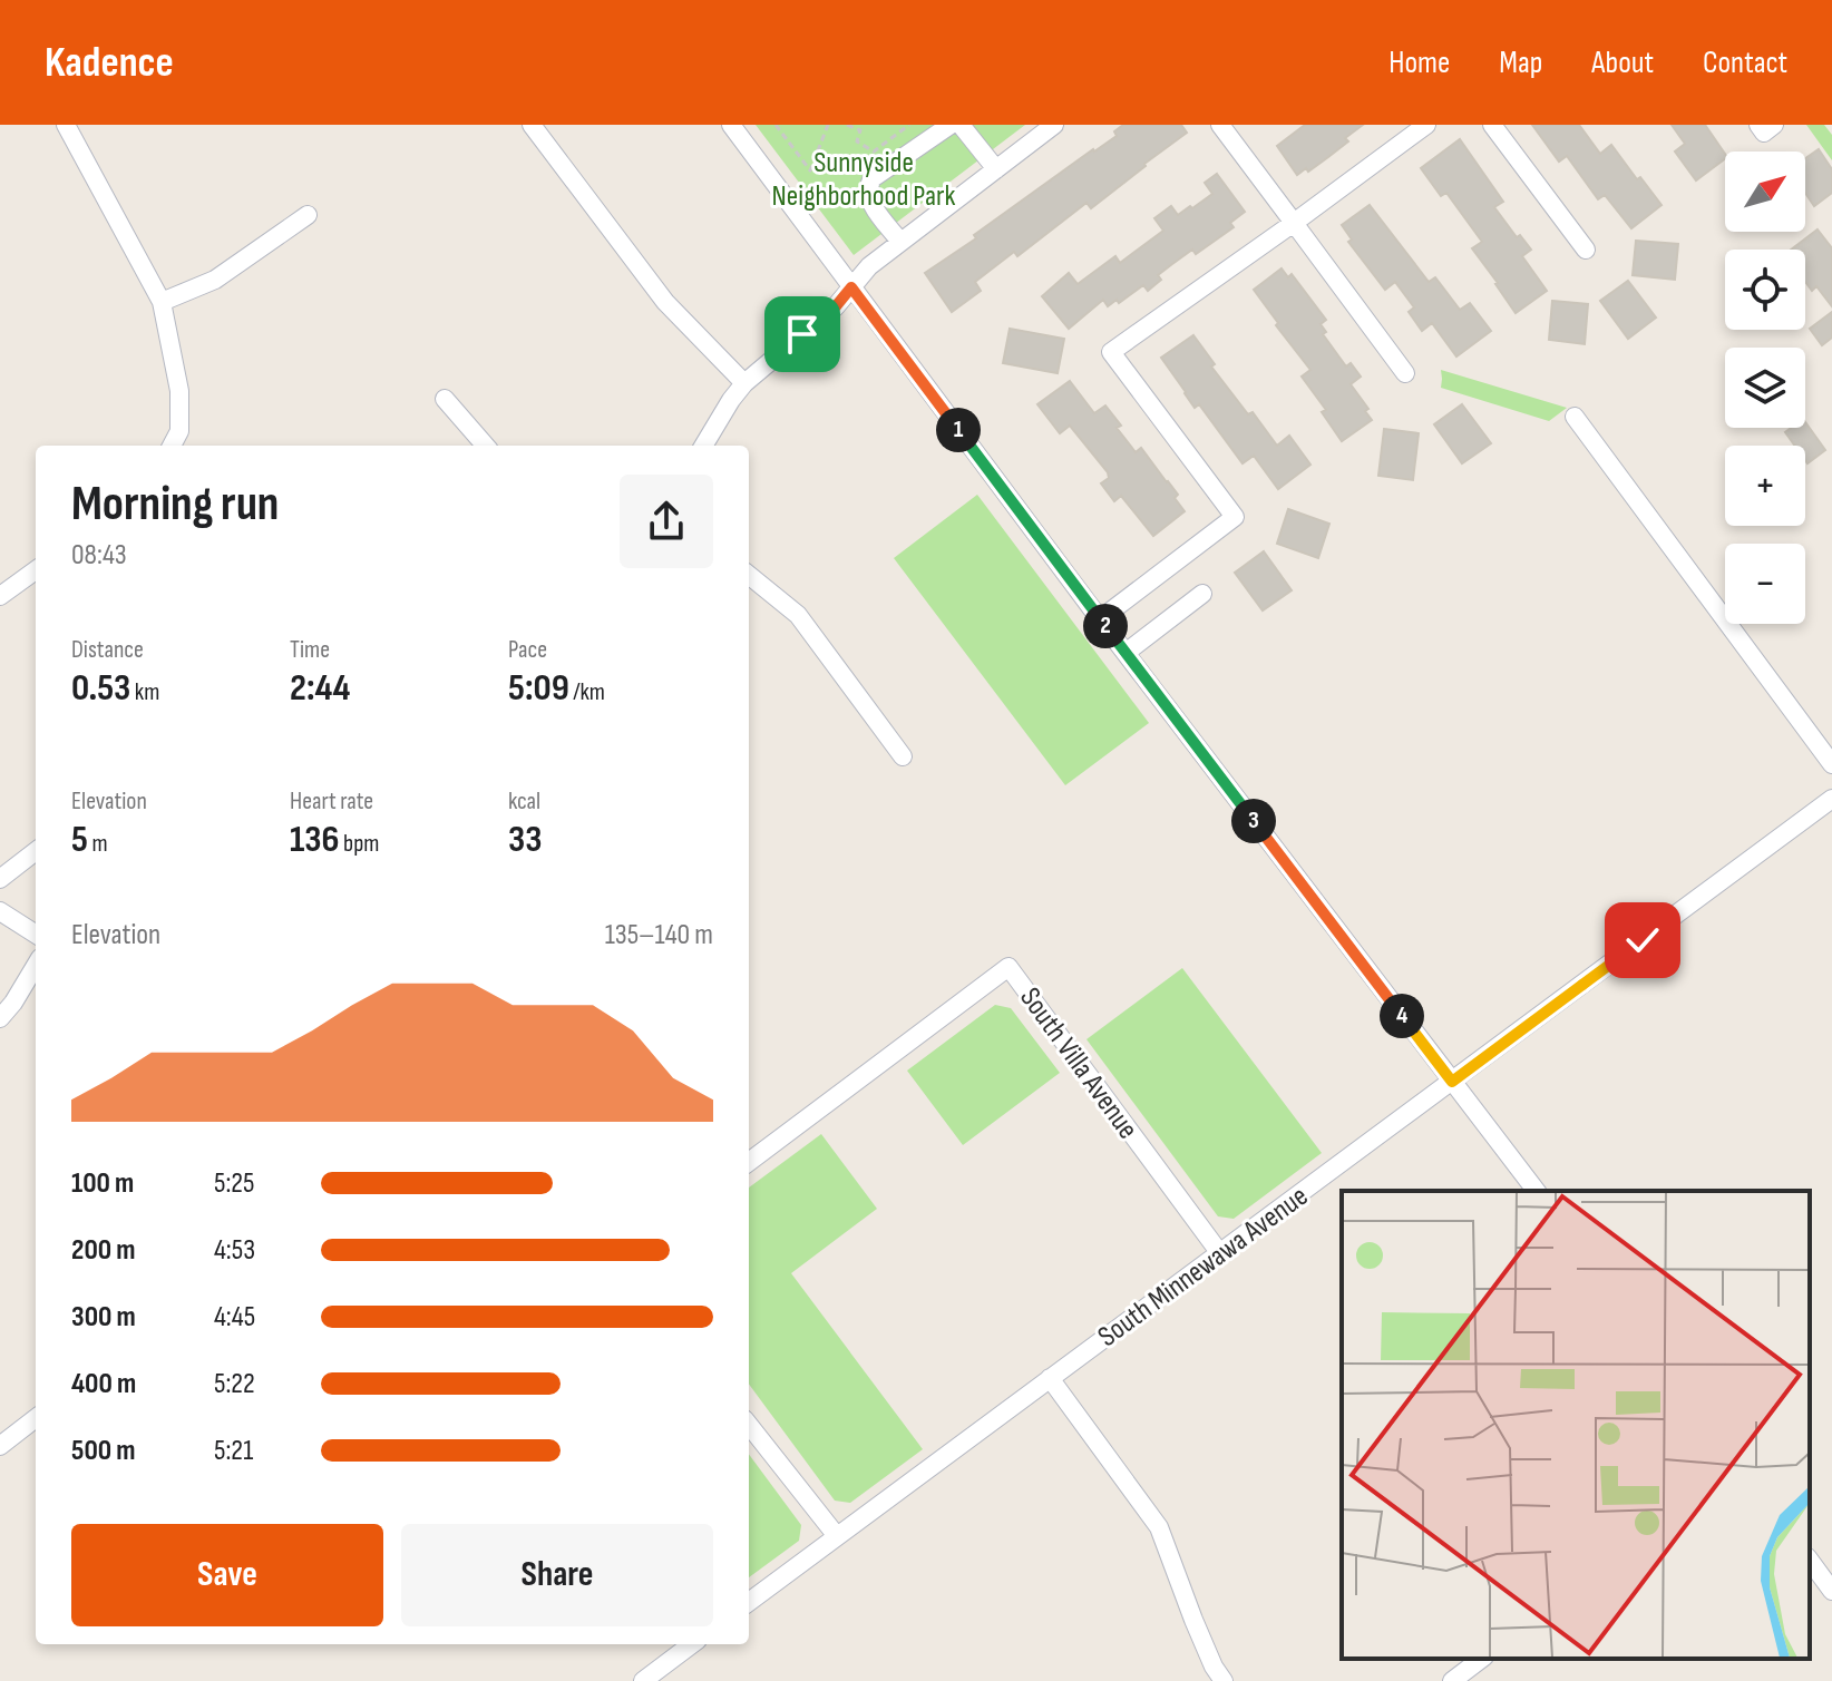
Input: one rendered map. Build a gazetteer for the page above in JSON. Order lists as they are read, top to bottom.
{
  "streets": {
    "street": ["South Villa Avenue", "South Minnewawa Avenue"]
  },
  "crossings": [
    ["South Villa Avenue", "South Minnewawa Avenue"]
  ],
  "parks": ["Sunnyside Neighborhood Park"],
  "north": "top right",
  "page": {
    "header": "Kadence",
    "nav": [
      "Home",
      "Map",
      "About",
      "Contact"
    ],
    "map_buttons": ["+", "−"],
    "pins": [
      "1",
      "2",
      "3",
      "4"
    ],
    "heading": ["Morning run", "08:43"],
    "stats": [
      ["Distance", "0.53 km"],
      ["Time", "2:44"],
      ["Pace", "5:09 /km"],
      ["Elevation", "5 m"],
      ["Heart rate", "136 bpm"],
      ["kcal", "33"]
    ],
    "chart": ["Elevation", "135–140 m"],
    "list": [
      {
        "name": "100 m",
        "note": "5:25"
      },
      {
        "name": "200 m",
        "note": "4:53"
      },
      {
        "name": "300 m",
        "note": "4:45"
      },
      {
        "name": "400 m",
        "note": "5:22"
      },
      {
        "name": "500 m",
        "note": "5:21"
      }
    ],
    "buttons": ["Save", "Share"]
  }
}
